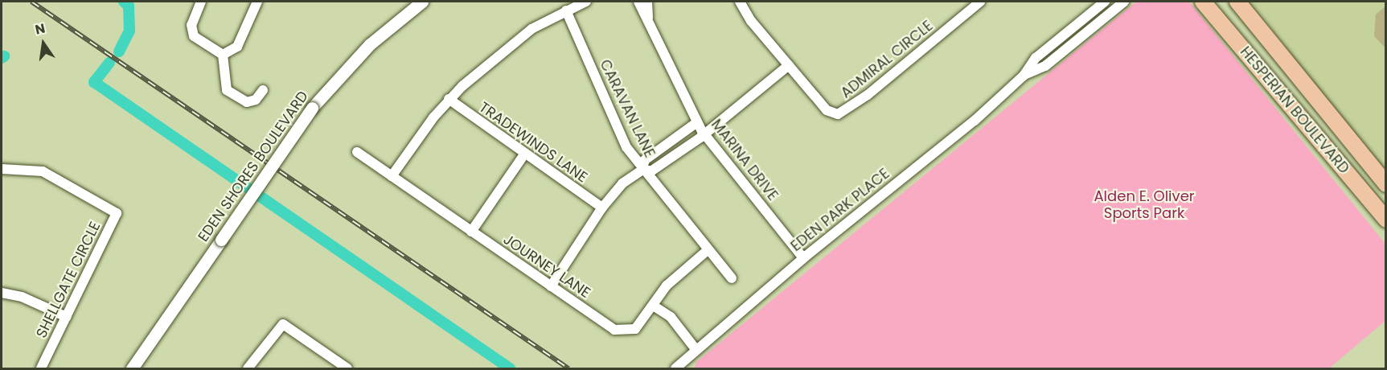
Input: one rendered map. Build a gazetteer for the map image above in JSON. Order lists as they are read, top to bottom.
{
  "streets": {
    "main road": ["HESPERIAN BOULEVARD"],
    "street": [
      "ADMIRAL CIRCLE",
      "CARAVAN LANE",
      "TRADEWINDS LANE",
      "MARINA DRIVE",
      "EDEN SHORES BOULEVARD",
      "EDEN PARK PLACE",
      "JOURNEY LANE",
      "SHELLGATE CIRCLE"
    ]
  },
  "crossings": [
    ["CARAVAN LANE", "JOURNEY LANE"],
    ["MARINA DRIVE", "EDEN PARK PLACE"]
  ],
  "parks": ["Alden E. Oliver Sports Park"],
  "north": "top"
}
